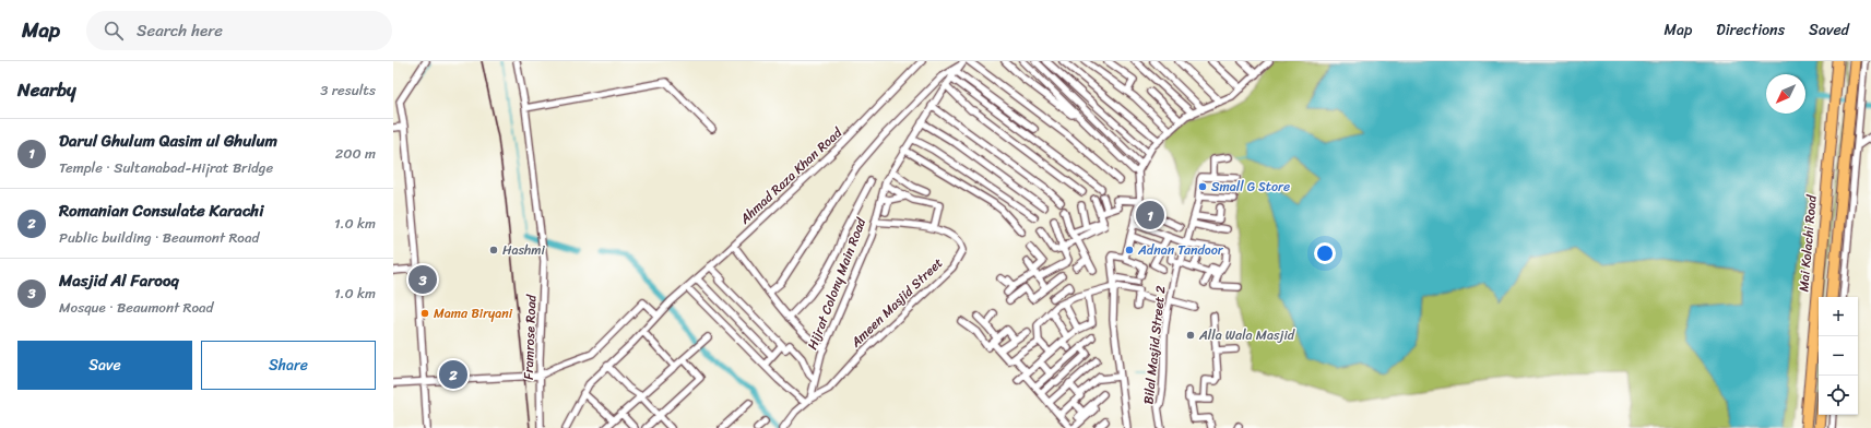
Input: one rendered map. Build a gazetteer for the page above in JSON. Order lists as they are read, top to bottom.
{
  "streets": {
    "main road": ["Mai Kolachi Road"],
    "street": [
      "Ahmad Raza Khan Road",
      "Hijrat Colony Main Road",
      "Ameen Masjid Street",
      "Framrose Road",
      "Bilal Masjid Street 2"
    ]
  },
  "crossings": [
    ["Hijrat Colony Main Road", "Ameen Masjid Street"]
  ],
  "places": [
    "Small G Store",
    "Hashmi",
    "Adnan Tandoor",
    "Mama Biryani",
    "Alla Wala Masjid"
  ],
  "north": "bottom left",
  "page": {
    "header": "Map",
    "search": "Search here",
    "nav": ["Map", "Directions", "Saved"],
    "heading": ["Nearby", "3 results"],
    "list": [
      {
        "mark": "1",
        "name": "Darul Ghulum Qasim ul Ghulum",
        "note": "Temple · Sultanabad-Hijrat Bridge",
        "value": "200 m"
      },
      {
        "mark": "2",
        "name": "Romanian Consulate Karachi",
        "note": "Public building · Beaumont Road",
        "value": "1.0 km"
      },
      {
        "mark": "3",
        "name": "Masjid Al Farooq",
        "note": "Mosque · Beaumont Road",
        "value": "1.0 km"
      }
    ],
    "pins": ["1", "3", "2"],
    "map_buttons": ["+", "−"],
    "buttons": ["Save", "Share"]
  }
}
